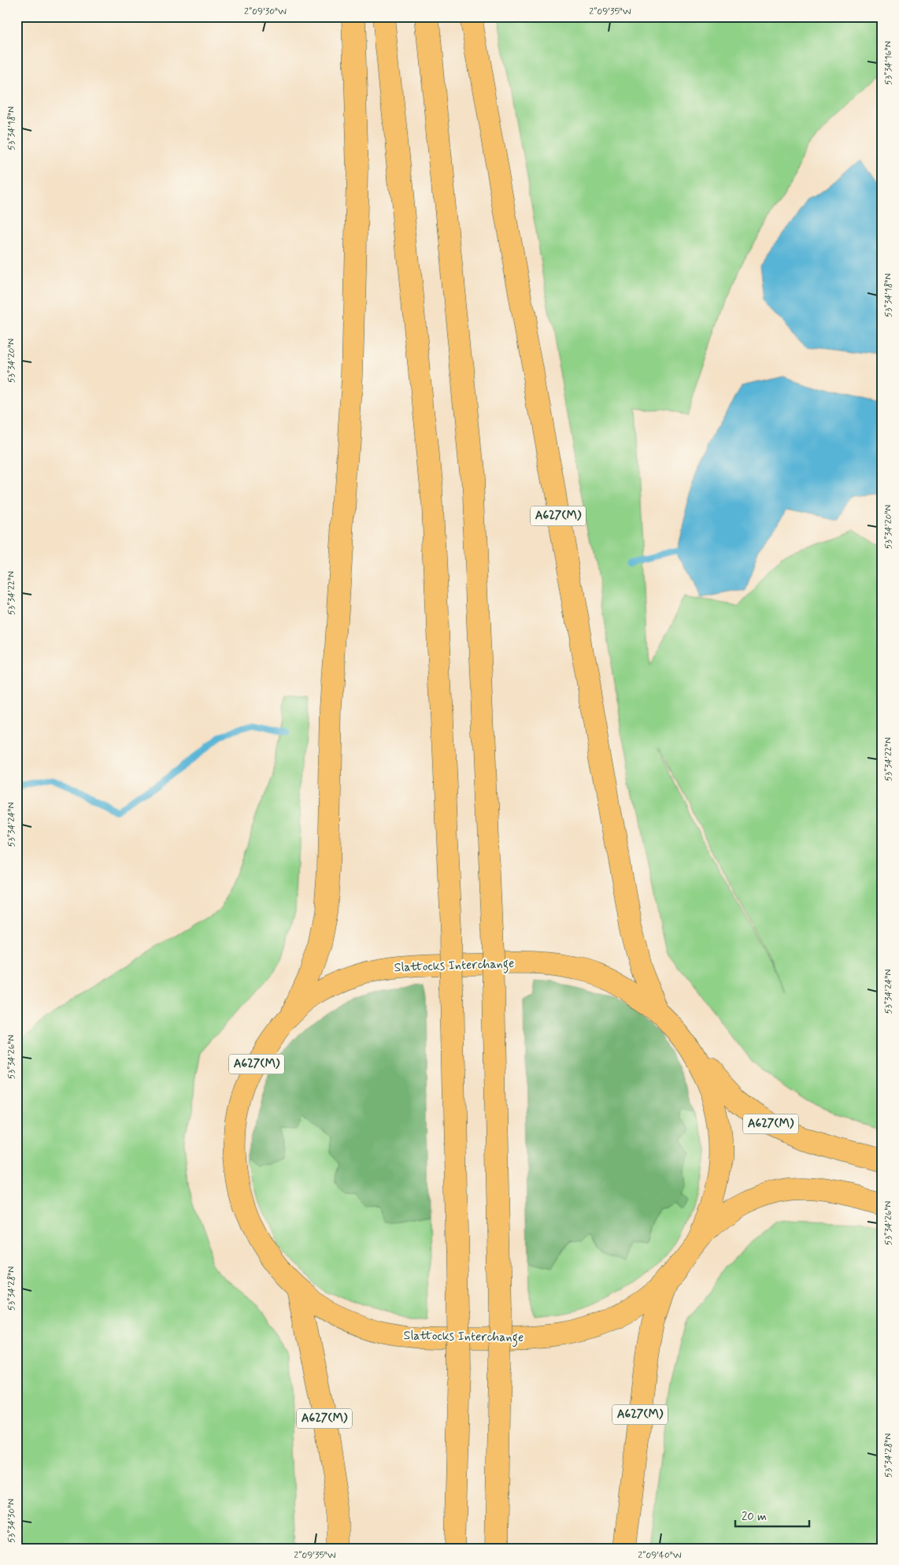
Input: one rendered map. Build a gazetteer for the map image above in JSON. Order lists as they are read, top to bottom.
{
  "streets": {
    "highway": ["A627(M)", "Slattocks Interchange"]
  },
  "crossings": [
    ["A627(M)", "Slattocks Interchange"]
  ],
  "scale_bar": "20 m",
  "coordinates": [
    "2°09'30\"W",
    "2°09'35\"W",
    "53°34'16\"N",
    "53°34'18\"N",
    "53°34'20\"N",
    "53°34'22\"N",
    "53°34'24\"N",
    "53°34'26\"N",
    "53°34'28\"N",
    "53°34'30\"N",
    "2°09'40\"W"
  ]
}
